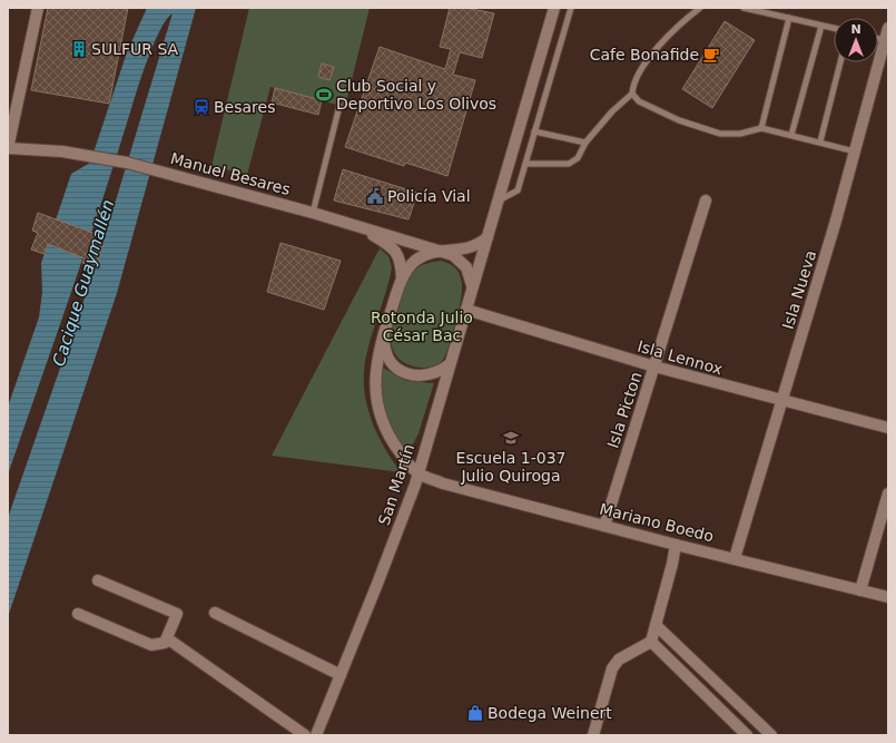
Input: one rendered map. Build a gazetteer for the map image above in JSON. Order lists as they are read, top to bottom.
{
  "streets": {
    "street": [
      "Manuel Besares",
      "Isla Nueva",
      "Isla Lennox",
      "Isla Picton",
      "San Martín",
      "Mariano Boedo"
    ]
  },
  "crossings": [
    ["Manuel Besares", "Isla Lennox"],
    ["Manuel Besares", "San Martín"],
    ["Isla Nueva", "Isla Lennox"],
    ["Isla Nueva", "Mariano Boedo"],
    ["Isla Lennox", "Isla Picton"],
    ["Isla Lennox", "San Martín"],
    ["Isla Picton", "Mariano Boedo"],
    ["San Martín", "Mariano Boedo"]
  ],
  "water": ["Cacique Guaymallén"],
  "parks": ["Rotonda Julio César Bac"],
  "places": {
    "building": ["SULFUR SA"],
    "cafe": ["Cafe Bonafide"],
    "sports": ["Club Social y Deportivo Los Olivos"],
    "station": ["Besares"],
    "public building": ["Policía Vial"],
    "school or university": ["Escuela 1-037 Julio Quiroga"],
    "shop": ["Bodega Weinert"]
  },
  "north": "top"
}
